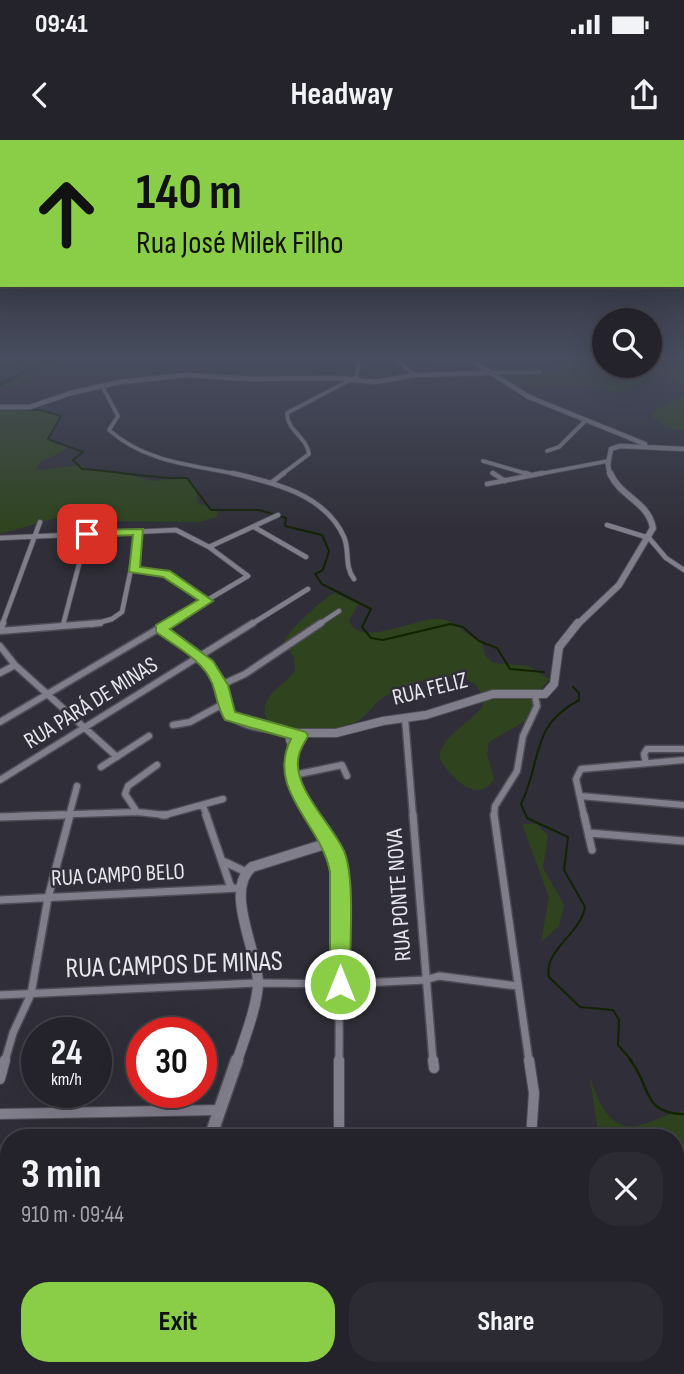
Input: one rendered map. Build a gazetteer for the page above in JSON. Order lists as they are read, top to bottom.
{
  "streets": {
    "street": [
      "RUA FELIZ",
      "RUA PARÁ DE MINAS",
      "RUA CAMPO BELO",
      "RUA PONTE NOVA",
      "RUA CAMPOS DE MINAS"
    ]
  },
  "crossings": [
    ["RUA FELIZ", "RUA PONTE NOVA"],
    ["RUA PONTE NOVA", "RUA CAMPOS DE MINAS"]
  ],
  "page": {
    "status": "09:41",
    "header": "Headway",
    "turn": ["140 m", "Rua José Milek Filho"],
    "speed": "24 km/h",
    "limit": "30",
    "heading": ["3 min", "910 m · 09:44"],
    "buttons": ["Exit", "Share"]
  }
}
